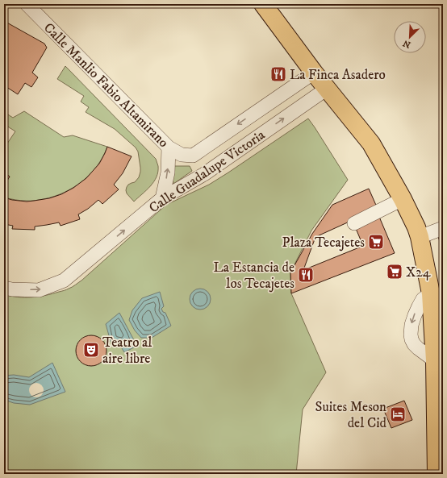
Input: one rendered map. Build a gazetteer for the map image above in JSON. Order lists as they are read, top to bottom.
{
  "streets": {
    "street": ["Calle Manlio Fabio Altamirano", "Calle Guadalupe Victoria"]
  },
  "crossings": [
    ["Calle Manlio Fabio Altamirano", "Calle Guadalupe Victoria"]
  ],
  "places": {
    "restaurant": ["La Finca Asadero", "La Estancia de los Tecajetes"],
    "supermarket": ["Plaza Tecajetes", "X24"],
    "theatre": ["Teatro al aire libre"],
    "hotel": ["Suites Meson del Cid"]
  },
  "north": "bottom left"
}
